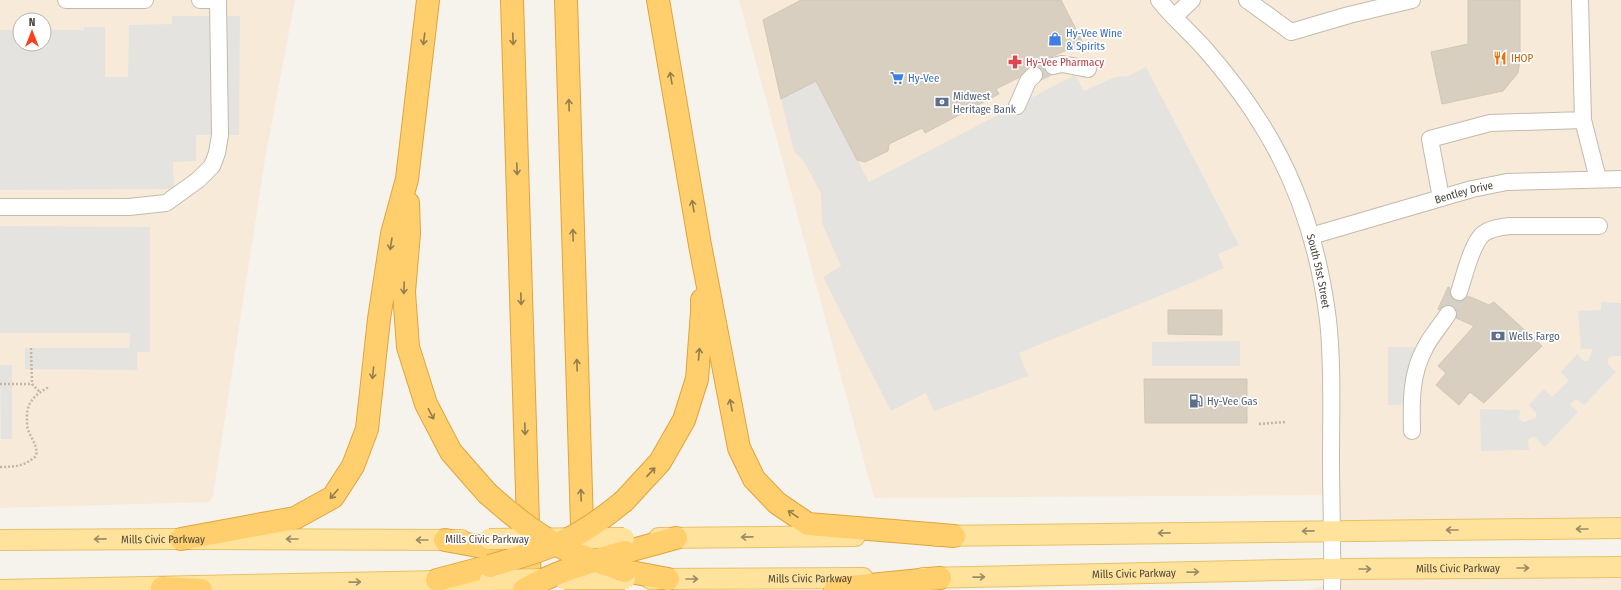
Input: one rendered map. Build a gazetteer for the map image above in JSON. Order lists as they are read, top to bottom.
{
  "streets": {
    "main road": ["Mills Civic Parkway"],
    "street": ["Bentley Drive", "South 51st Street"]
  },
  "crossings": [
    ["Bentley Drive", "South 51st Street"],
    ["South 51st Street", "Mills Civic Parkway"]
  ],
  "places": {
    "shop": ["Hy-Vee Wine & Spirits"],
    "restaurant": ["IHOP"],
    "pharmacy": ["Hy-Vee Pharmacy"],
    "supermarket": ["Hy-Vee"],
    "bank": ["Midwest Heritage Bank", "Wells Fargo"],
    "fuel station": ["Hy-Vee Gas"]
  },
  "north": "top"
}
